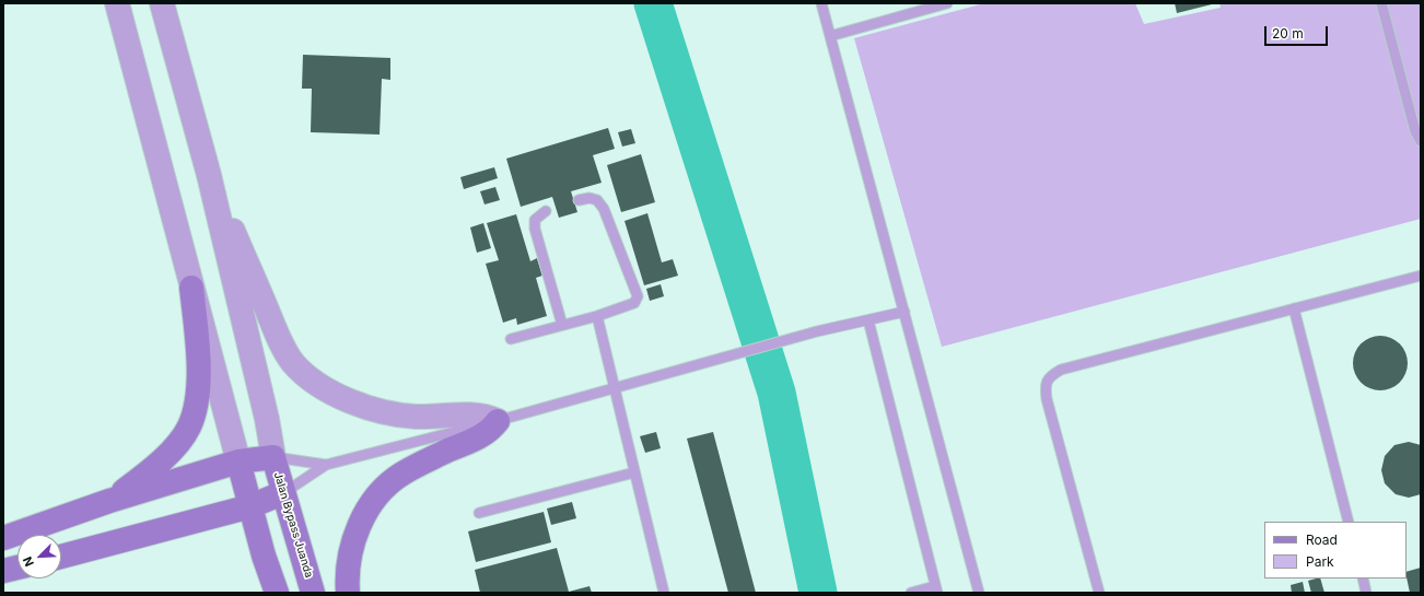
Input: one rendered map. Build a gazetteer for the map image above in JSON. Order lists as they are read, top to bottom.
{
  "streets": {
    "main road": ["Jalan Bypass Juanda"]
  },
  "legend": ["Road", "Park"],
  "scale_bar": "20 m",
  "north": "bottom left"
}
